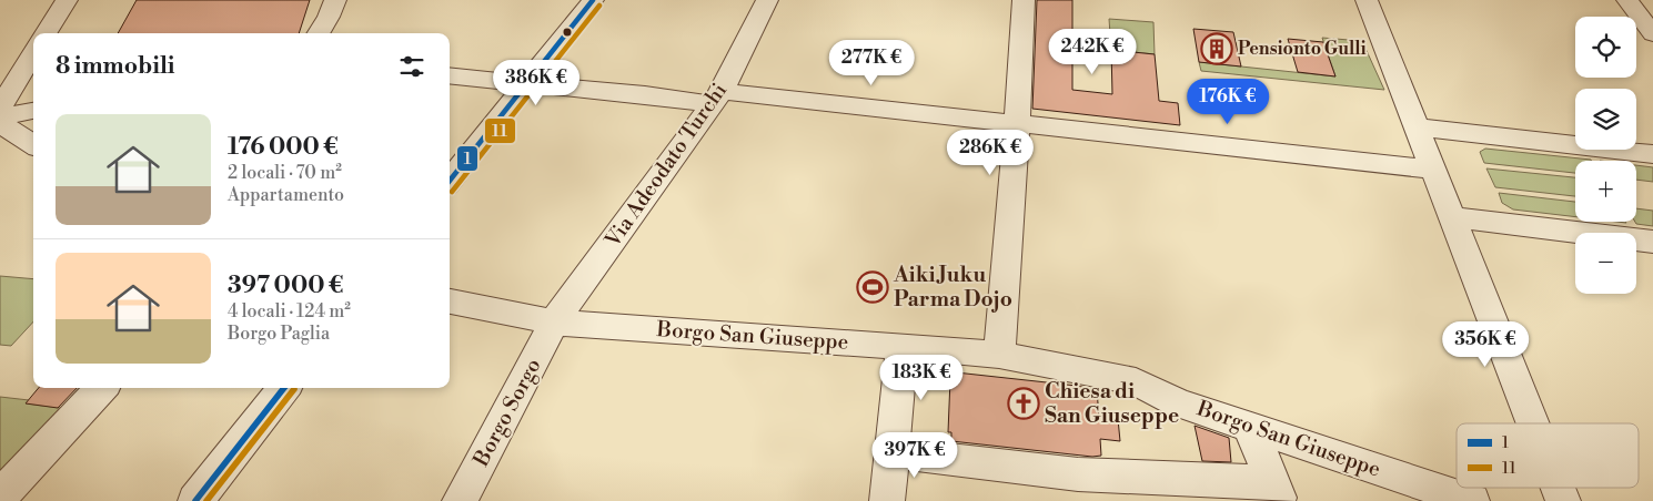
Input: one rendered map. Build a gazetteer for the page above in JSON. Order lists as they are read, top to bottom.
{
  "streets": {
    "street": ["Via Adeodato Turchi", "Borgo San Giuseppe", "Borgo Sorgo"]
  },
  "crossings": [
    ["Via Adeodato Turchi", "Borgo San Giuseppe"],
    ["Via Adeodato Turchi", "Borgo Sorgo"],
    ["Borgo San Giuseppe", "Borgo Sorgo"]
  ],
  "places": {
    "building": ["Pensionto Gulli"],
    "sports": ["Aiki Juku Parma Dojo"],
    "church": ["Chiesa di San Giuseppe"]
  },
  "lines": ["transit line 1", "transit line 11"],
  "legend": ["1", "11"],
  "page": {
    "map_buttons": ["+", "−"],
    "price": [
      "242K €",
      "277K €",
      "386K €",
      "176K €",
      "286K €",
      "356K €",
      "183K €",
      "397K €"
    ],
    "heading": "8 immobili",
    "list": [
      {
        "name": "176 000 €",
        "note": "2 locali · 70 m² · Appartamento"
      },
      {
        "name": "397 000 €",
        "note": "4 locali · 124 m² · Borgo Paglia"
      }
    ]
  }
}
